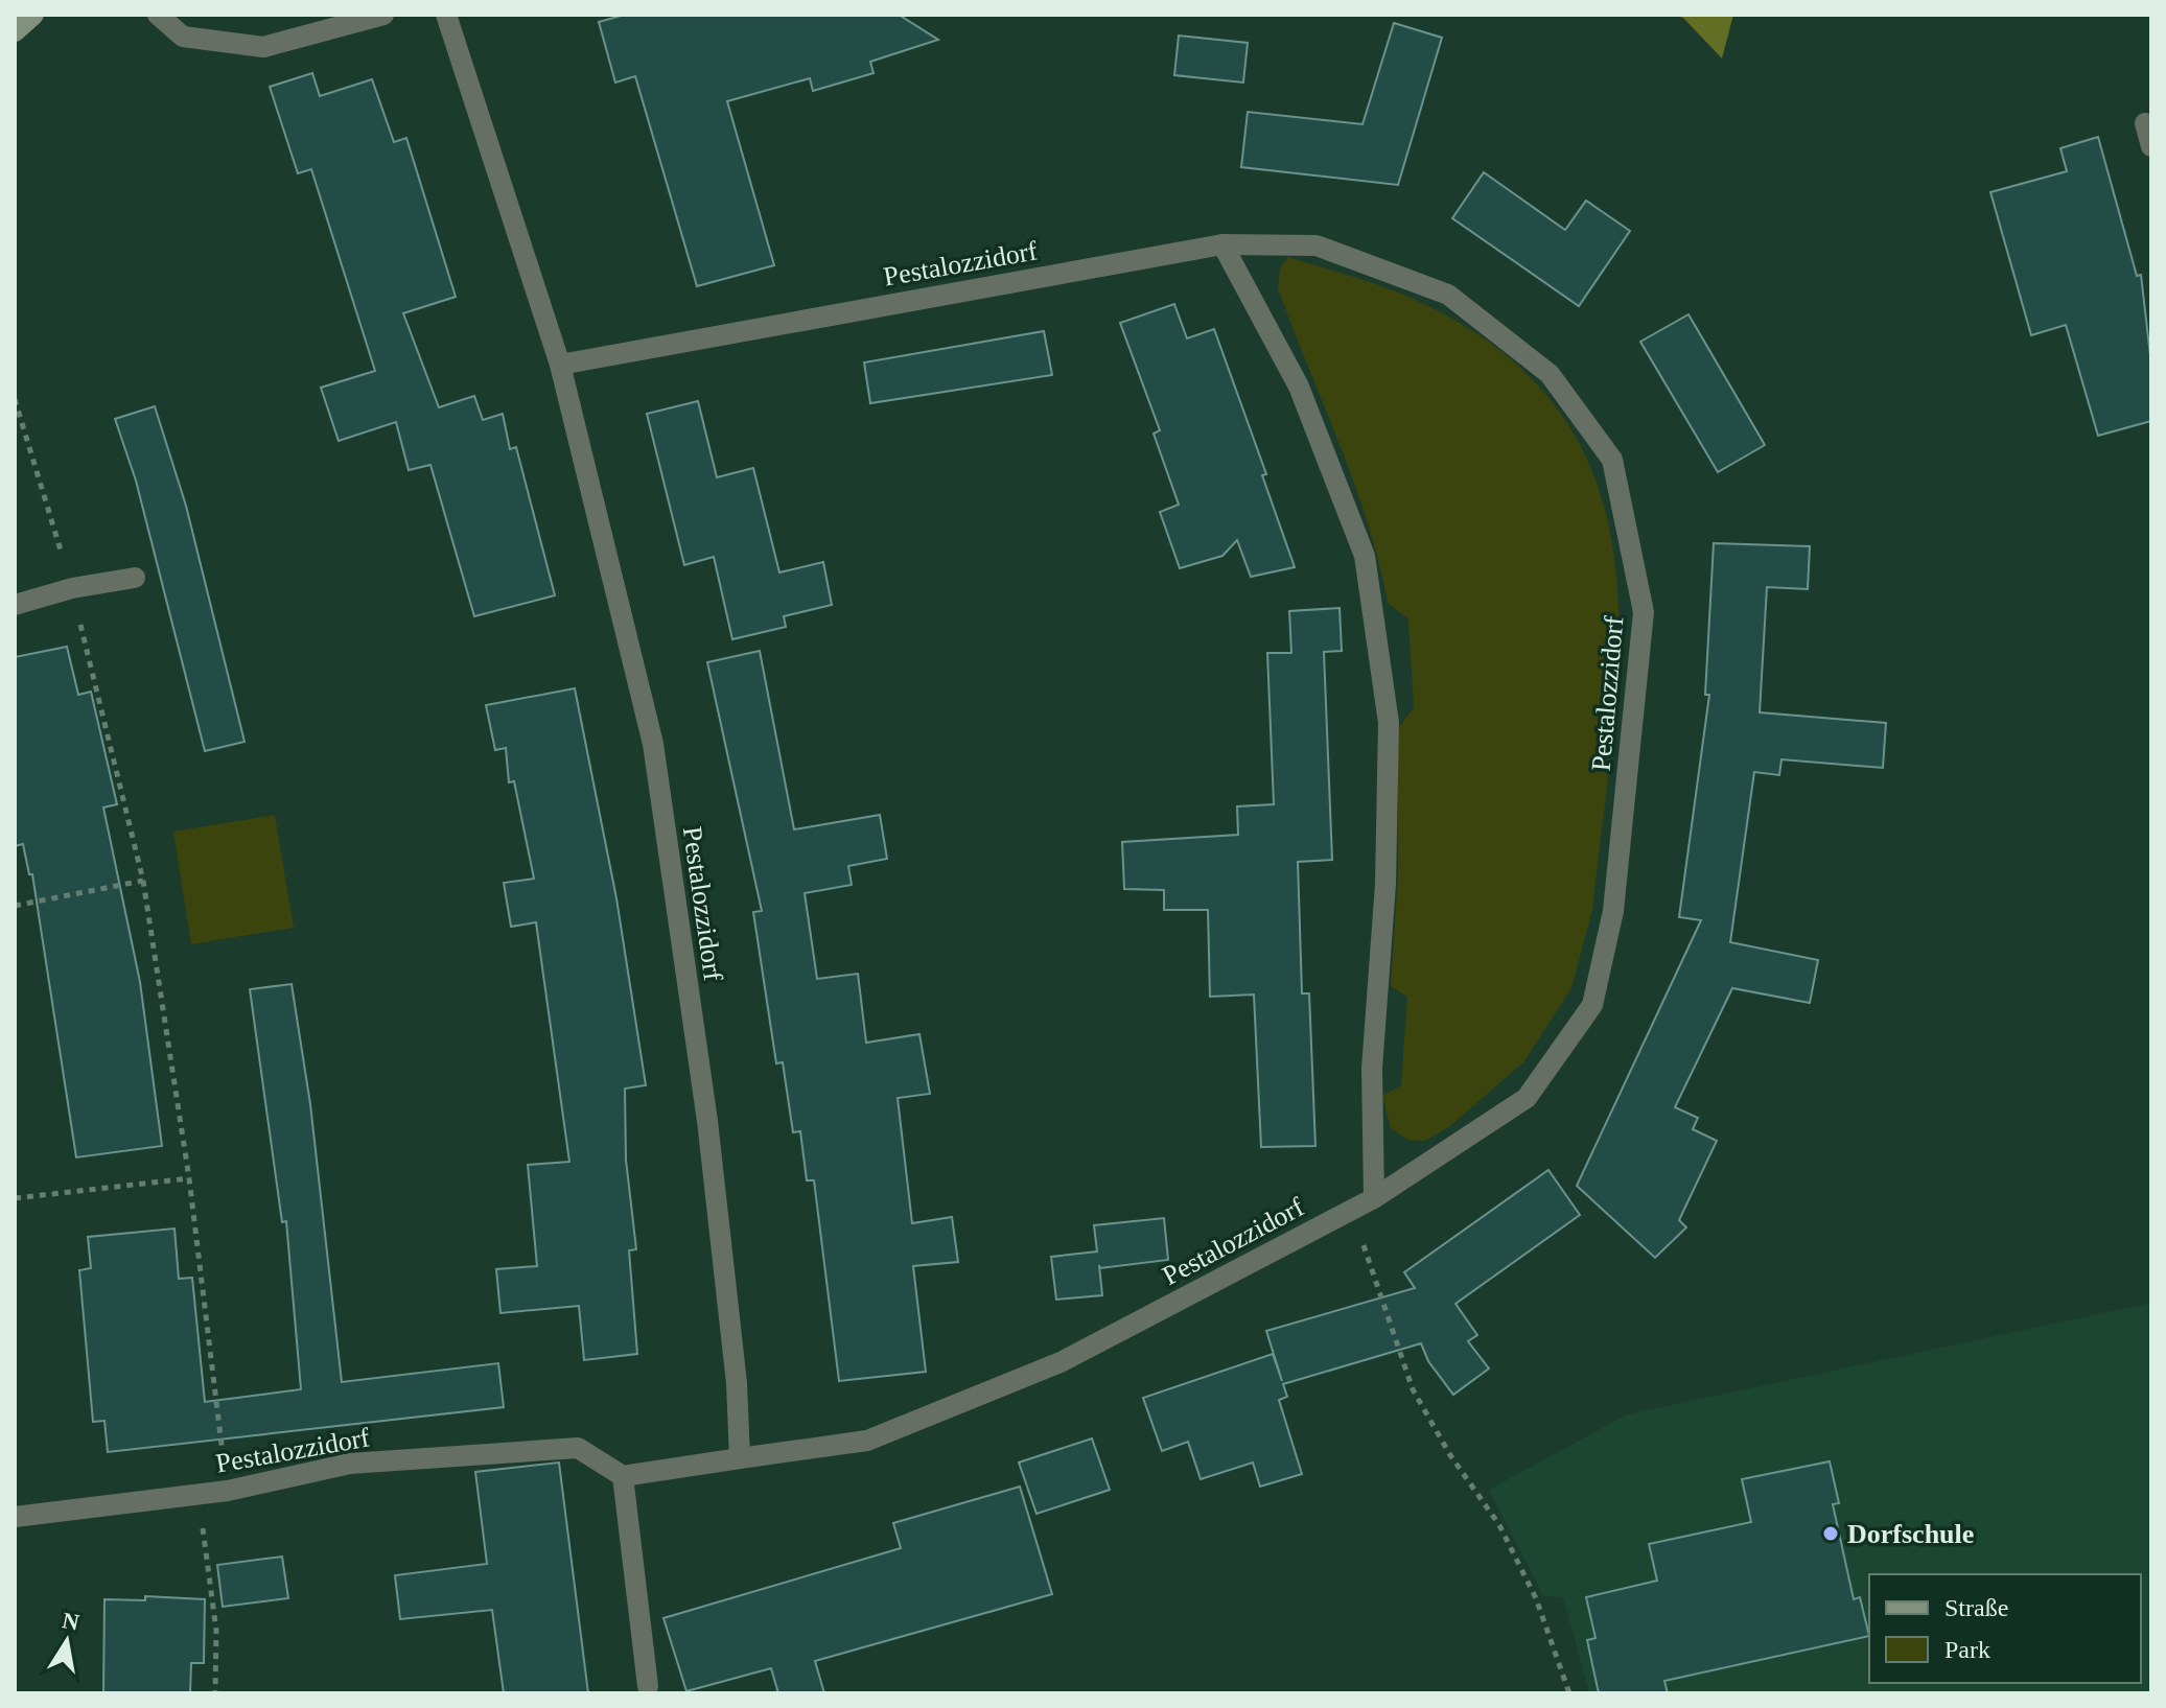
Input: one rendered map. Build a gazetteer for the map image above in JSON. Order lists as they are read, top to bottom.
{
  "streets": {
    "street": ["Pestalozzidorf"]
  },
  "places": ["Dorfschule"],
  "legend": ["Straße", "Park"],
  "north": "top"
}
